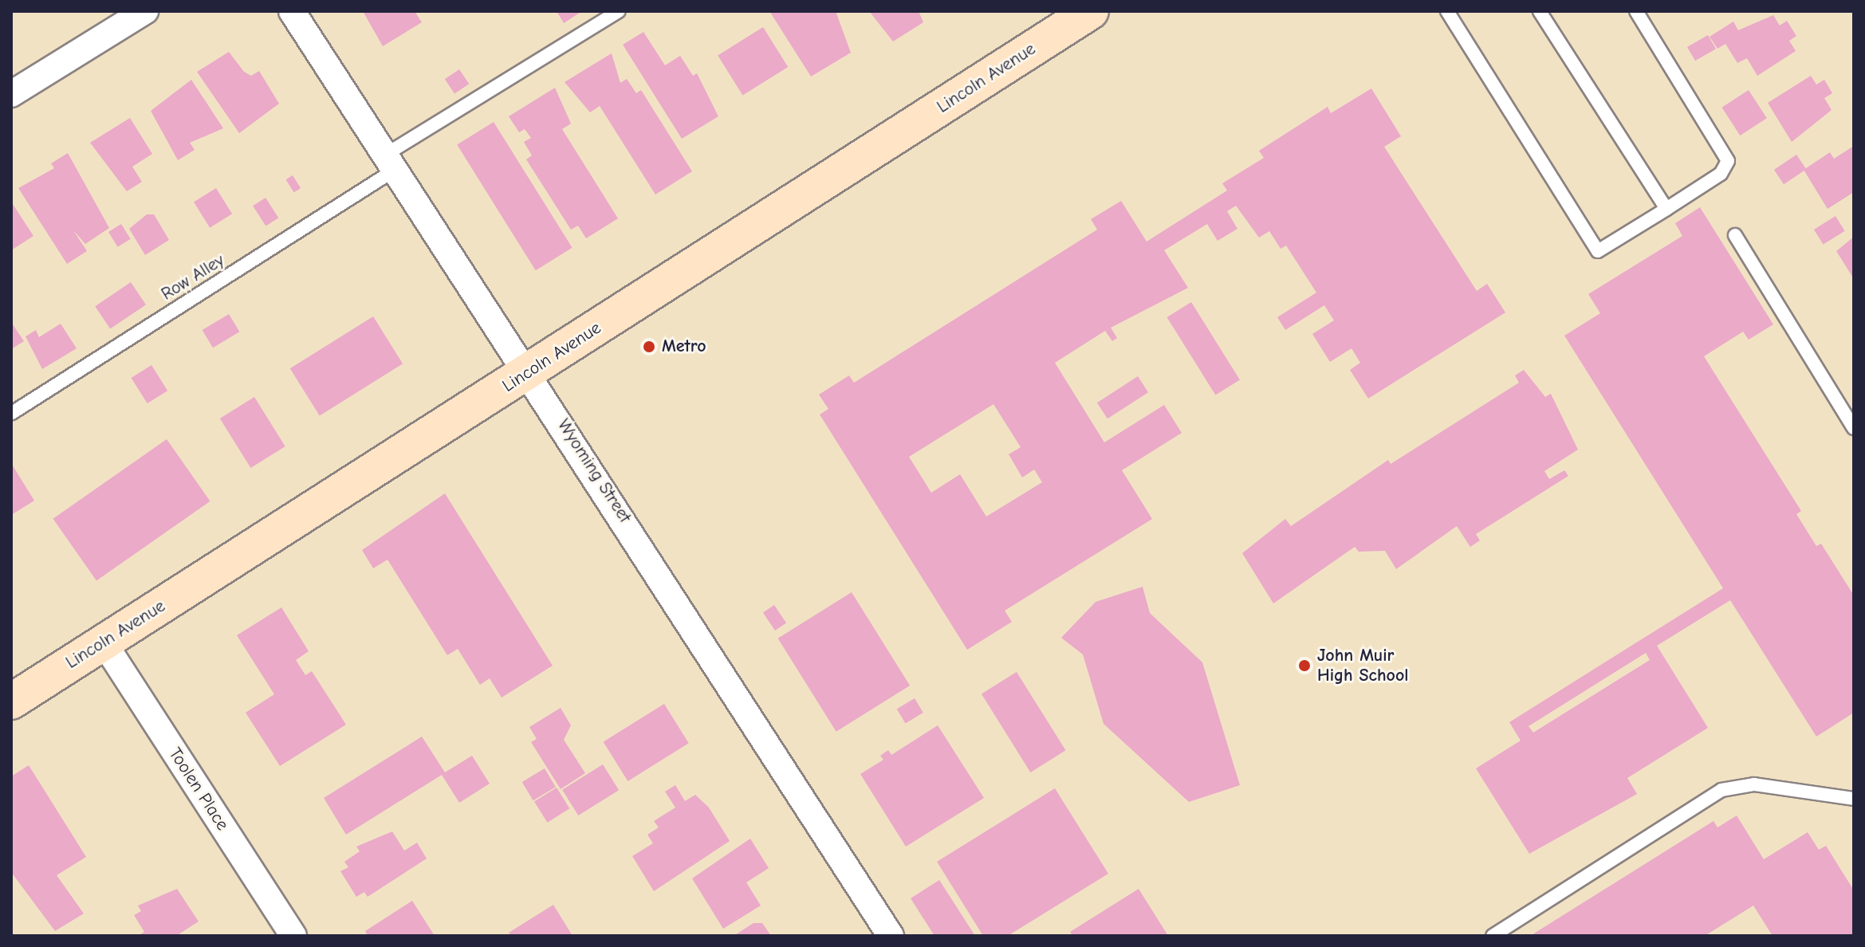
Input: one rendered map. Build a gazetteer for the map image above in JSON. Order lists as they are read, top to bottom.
{
  "streets": {
    "main road": ["Lincoln Avenue"],
    "street": ["Wyoming Street", "Toolen Place"],
    "lane": ["Row Alley"]
  },
  "crossings": [
    ["Lincoln Avenue", "Wyoming Street"],
    ["Lincoln Avenue", "Toolen Place"],
    ["Row Alley", "Wyoming Street"]
  ],
  "places": ["Metro", "John Muir High School"]
}
